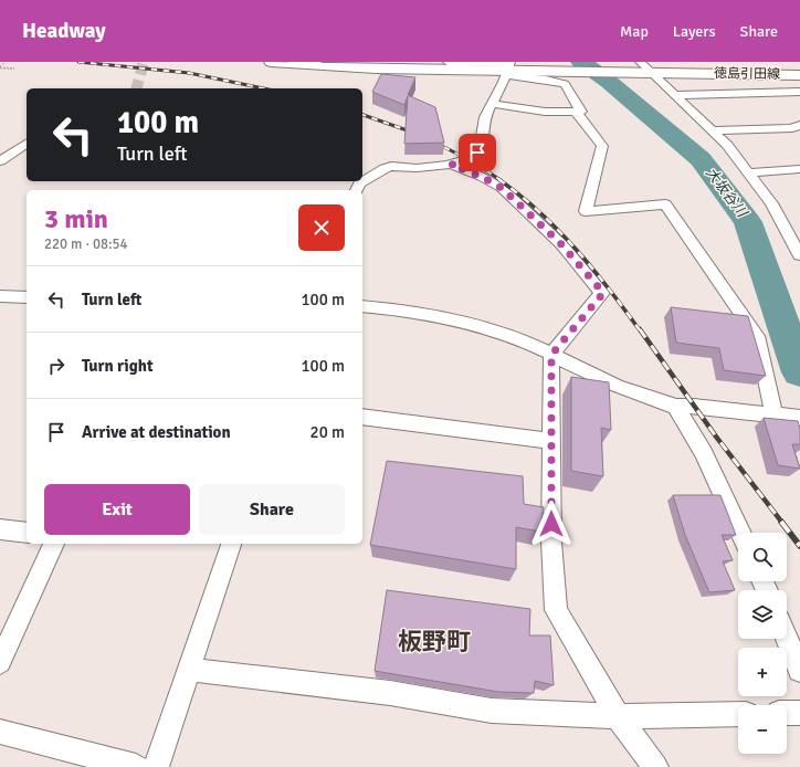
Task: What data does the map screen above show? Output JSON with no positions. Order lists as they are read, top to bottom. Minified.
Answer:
{"streets":{"main road":["徳島引田線"]},"districts":["板野町"],"water":["大坂谷川"],"page":{"header":"Headway","nav":["Map","Layers","Share"],"turn":["100 m","Turn left"],"heading":["3 min","220 m · 08:54"],"list":[{"name":"Turn left","value":"100 m"},{"name":"Turn right","value":"100 m"},{"name":"Arrive at destination","value":"20 m"}],"buttons":["Exit","Share"],"map_buttons":["+","−"]}}
